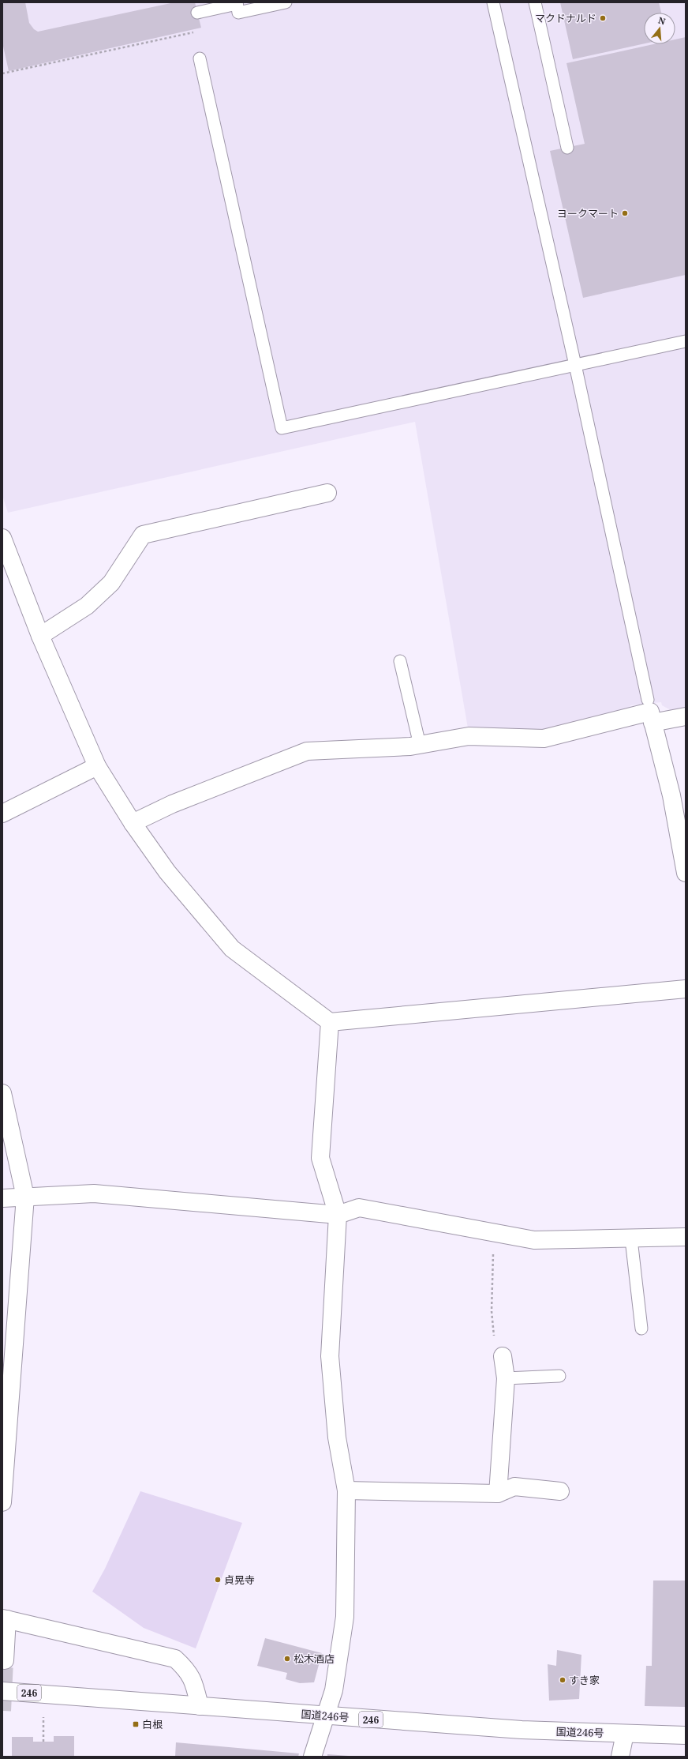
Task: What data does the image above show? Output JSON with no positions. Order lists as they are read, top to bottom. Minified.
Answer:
{"streets":{"main road":["246","国道246号"]},"places":{"other":["マクドナルド","ヨークマート","貞晃寺","松木酒店","すき家"],"transit":["白根"]},"north":"top"}
